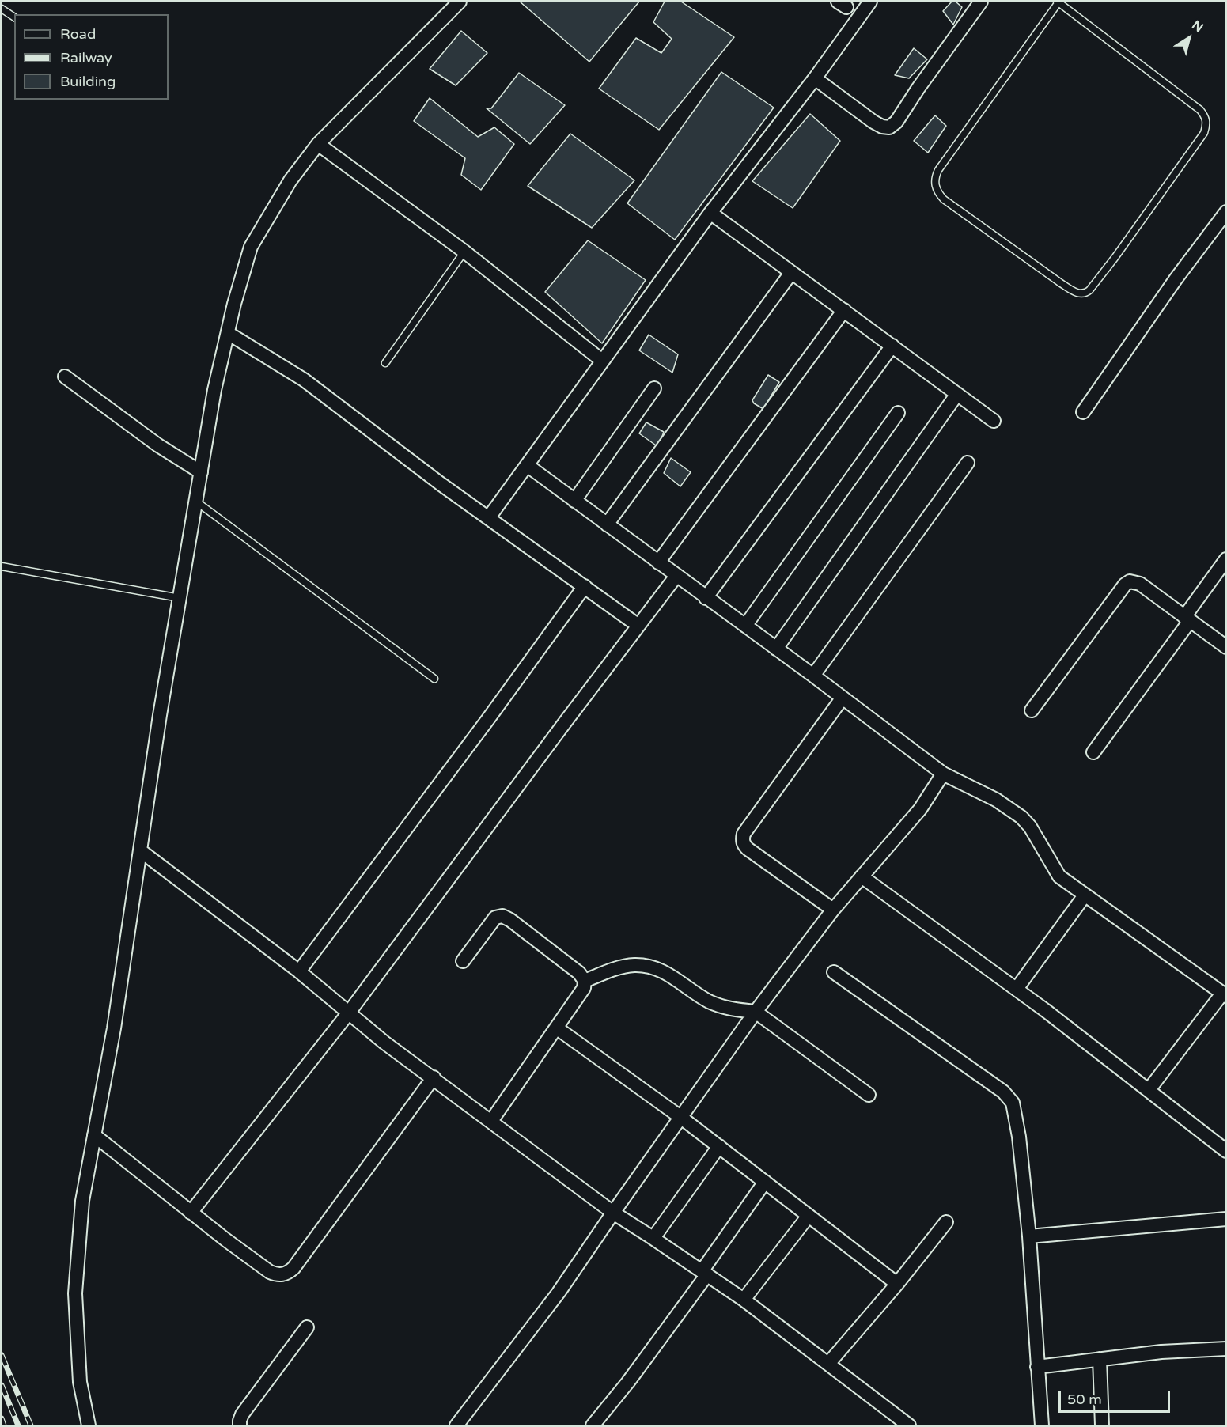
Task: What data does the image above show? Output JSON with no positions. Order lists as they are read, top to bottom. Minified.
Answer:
{"legend":["Road","Railway","Building"],"scale_bar":"50 m","north":"top right"}
